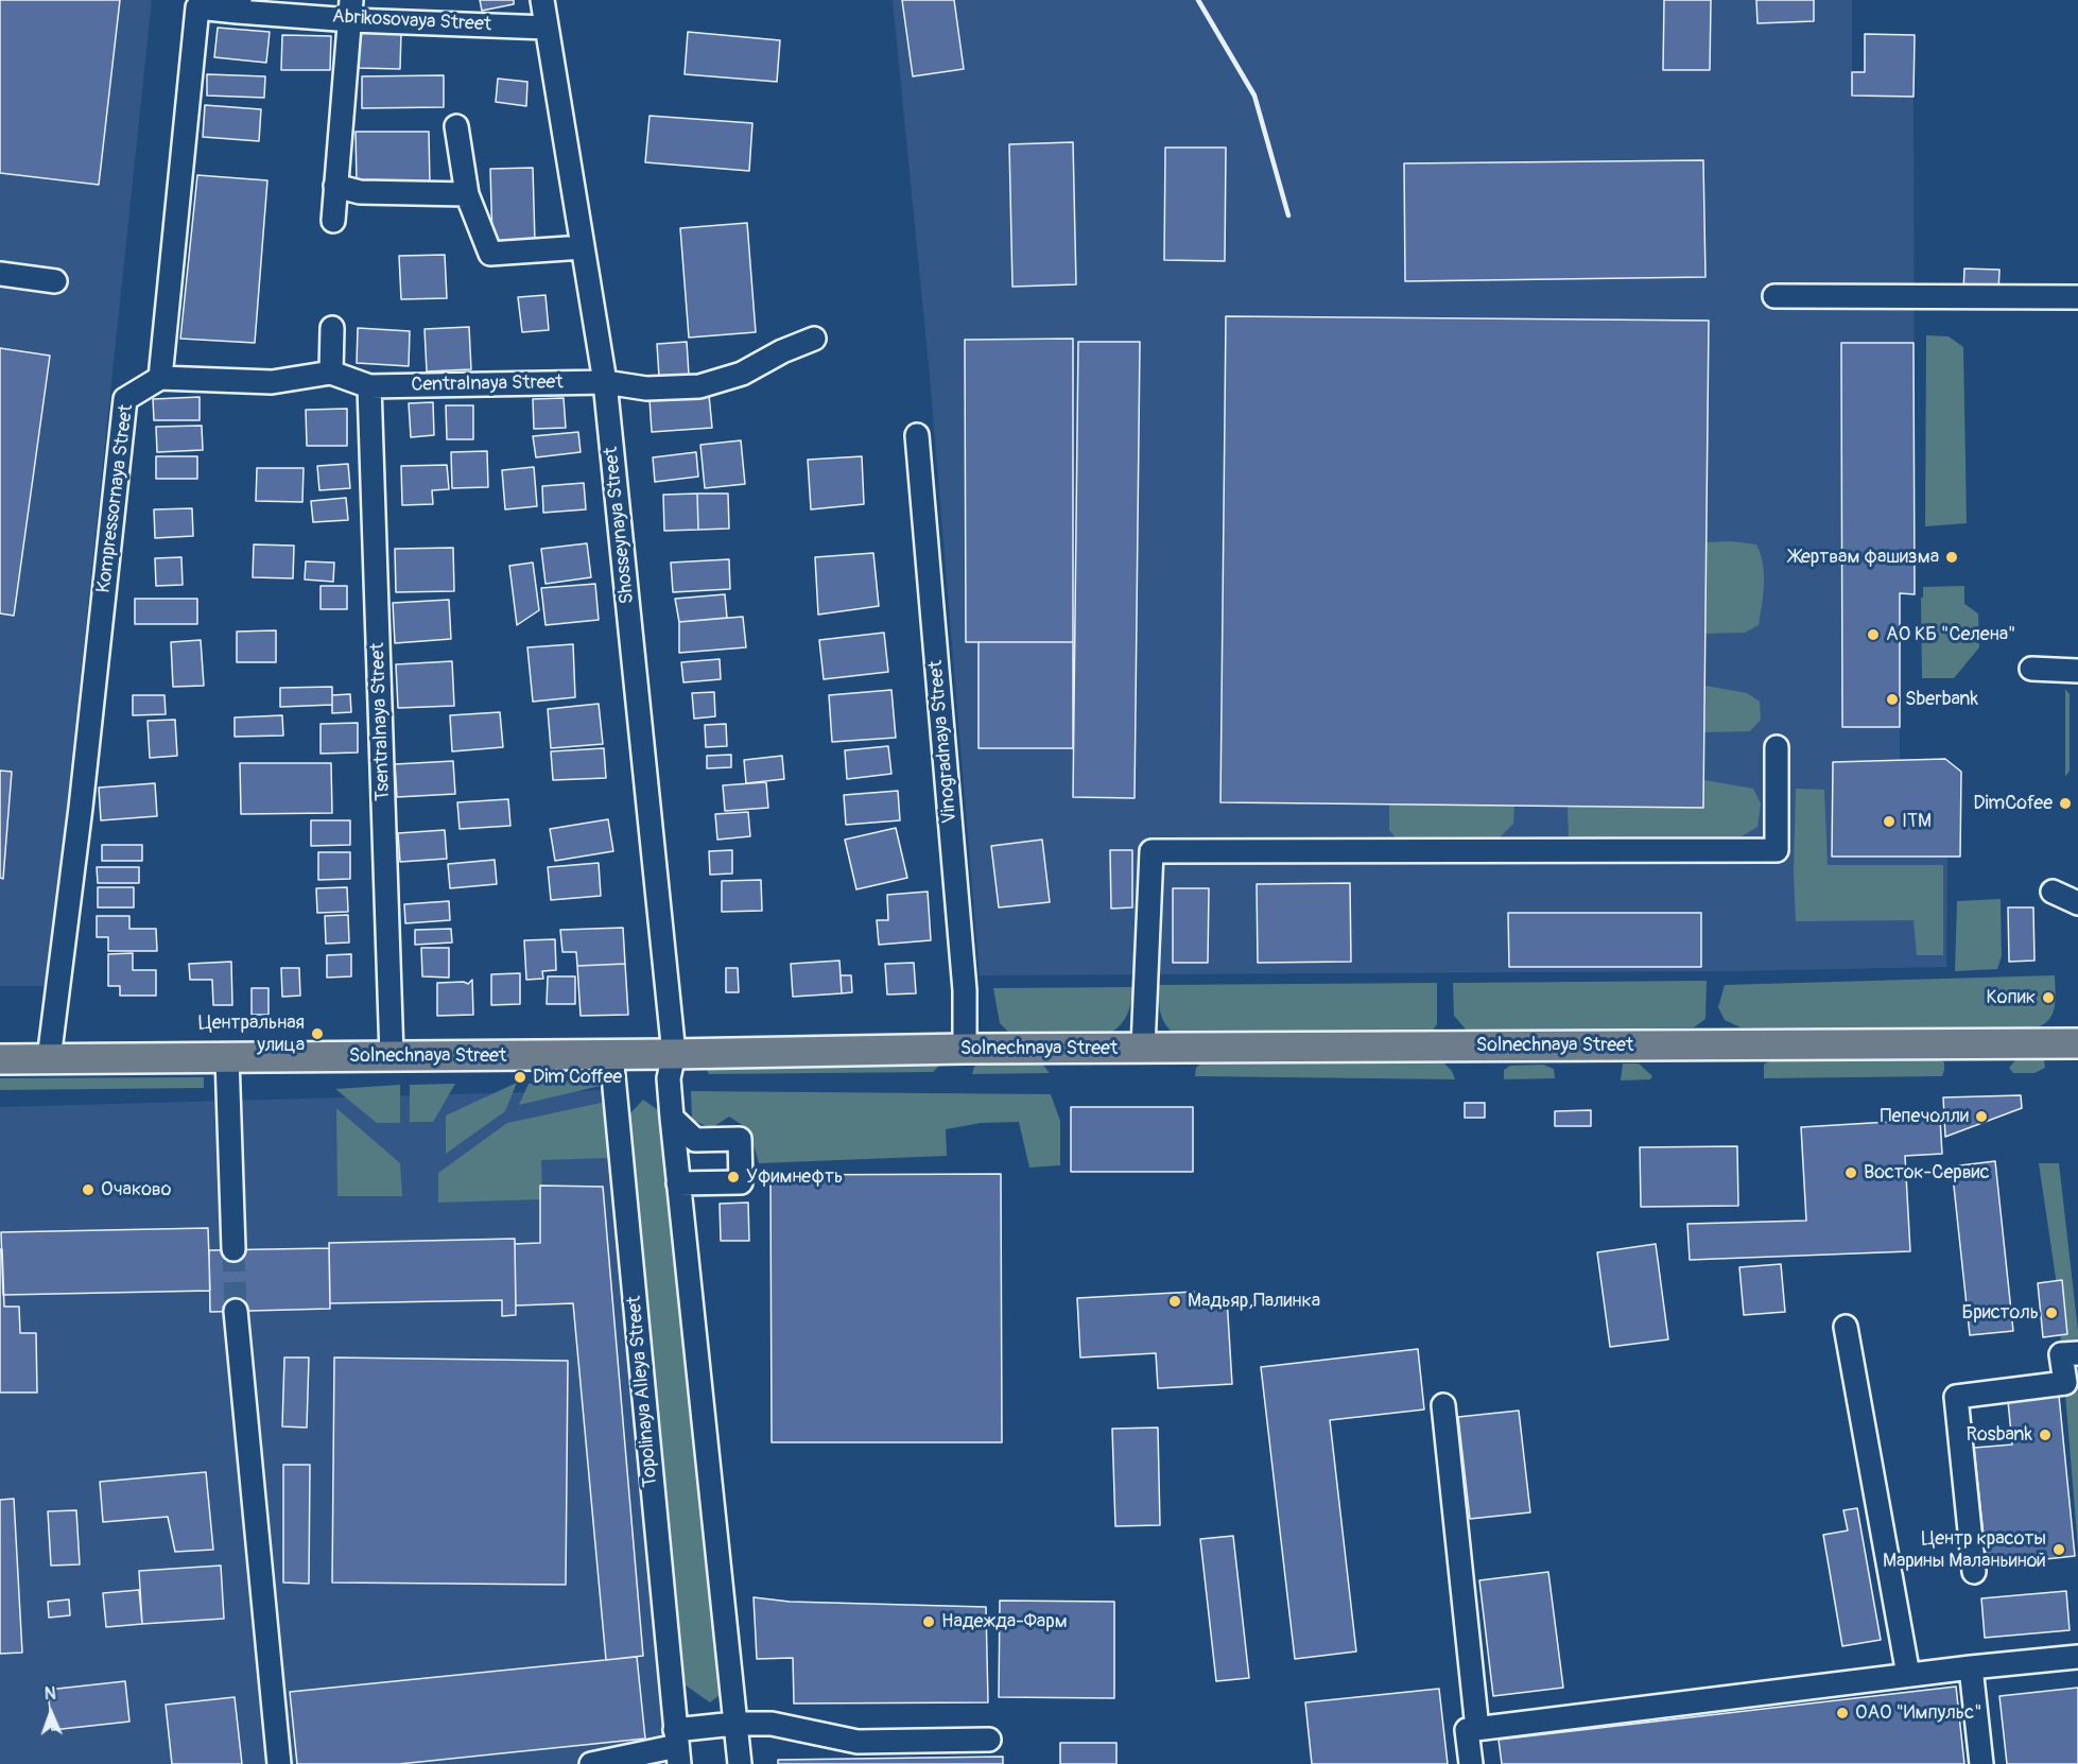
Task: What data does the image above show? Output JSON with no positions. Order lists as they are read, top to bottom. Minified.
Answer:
{"streets":{"main road":["Solnechnaya Street"],"street":["Abrikosovaya Street","Centralnaya Street","Kompressornaya Street","Shosseynaya Street","Tsentralnaya Street","Vinogradnaya Street","Topolinaya Alleya Street"]},"crossings":[["Abrikosovaya Street","Shosseynaya Street"],["Centralnaya Street","Shosseynaya Street"],["Centralnaya Street","Tsentralnaya Street"],["Kompressornaya Street","Solnechnaya Street"],["Shosseynaya Street","Solnechnaya Street"],["Tsentralnaya Street","Solnechnaya Street"],["Vinogradnaya Street","Solnechnaya Street"],["Solnechnaya Street","Topolinaya Alleya Street"]],"places":["Жертвам фашизма","АО КБ \"Селена\"","Sberbank","DimCofee","ITM","Копик","Центральная улица","Dim Coffee","Пепечолли","Восток-Сервис","Уфимнефть","Очаково","Мадьяр,Палинка","Бристоль","Rosbank","Центр красоты Марины Маланьиной","Надежда-Фарм","ОАО \"Импульс\""],"north":"top"}
